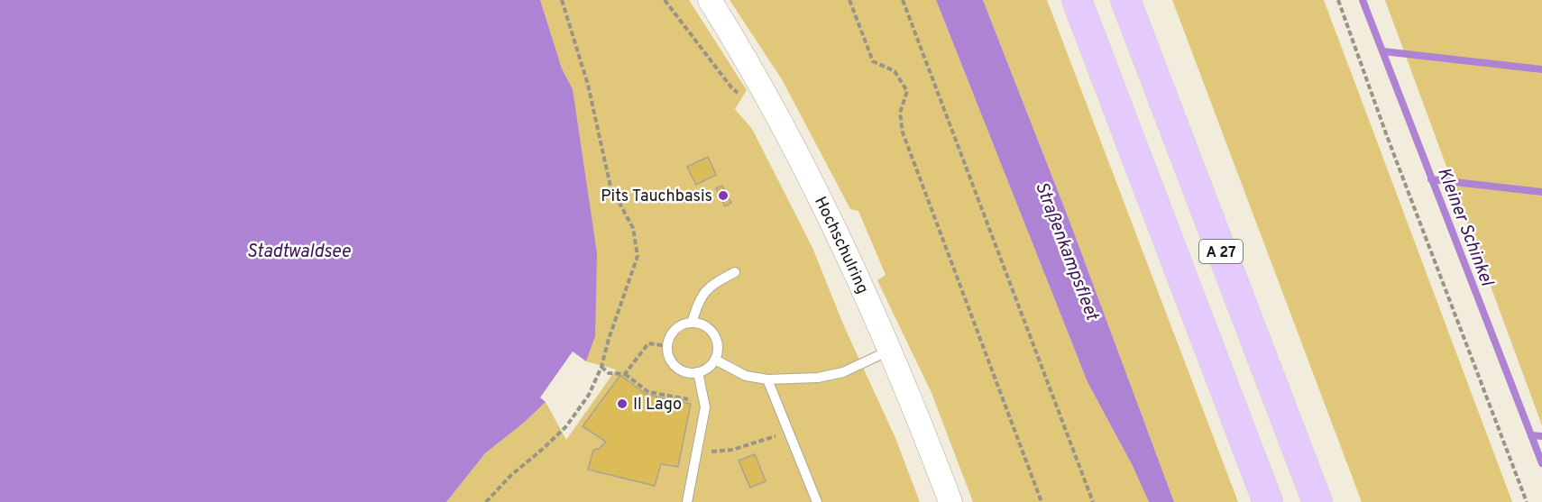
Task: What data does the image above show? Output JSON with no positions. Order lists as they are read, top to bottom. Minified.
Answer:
{"streets":{"highway":["A 27"],"street":["Hochschulring"]},"water":["Kleiner Schinkel","Stadtwaldsee","Straßenkampsfleet"],"places":["Pits Tauchbasis","Il Lago"]}
